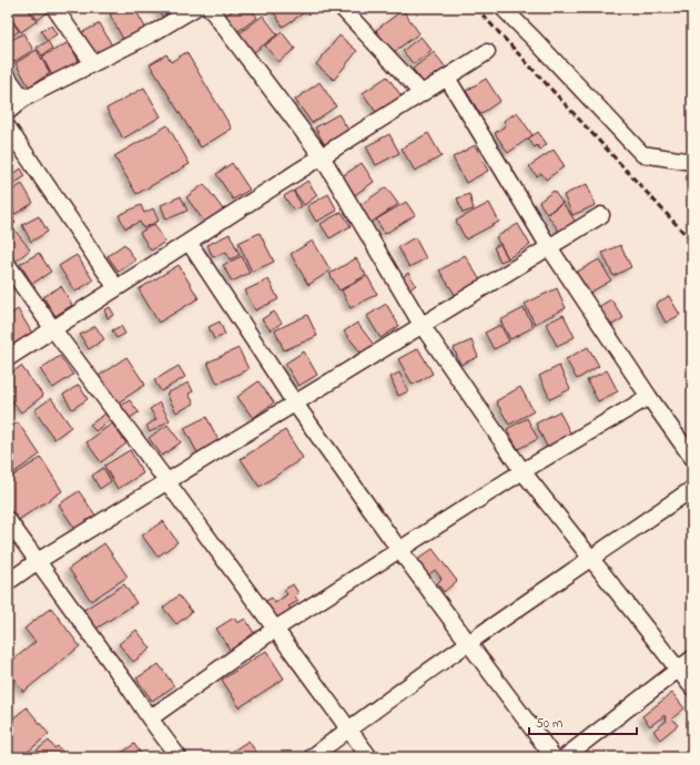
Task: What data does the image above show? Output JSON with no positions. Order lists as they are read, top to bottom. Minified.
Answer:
{"scale_bar":"50 m"}
